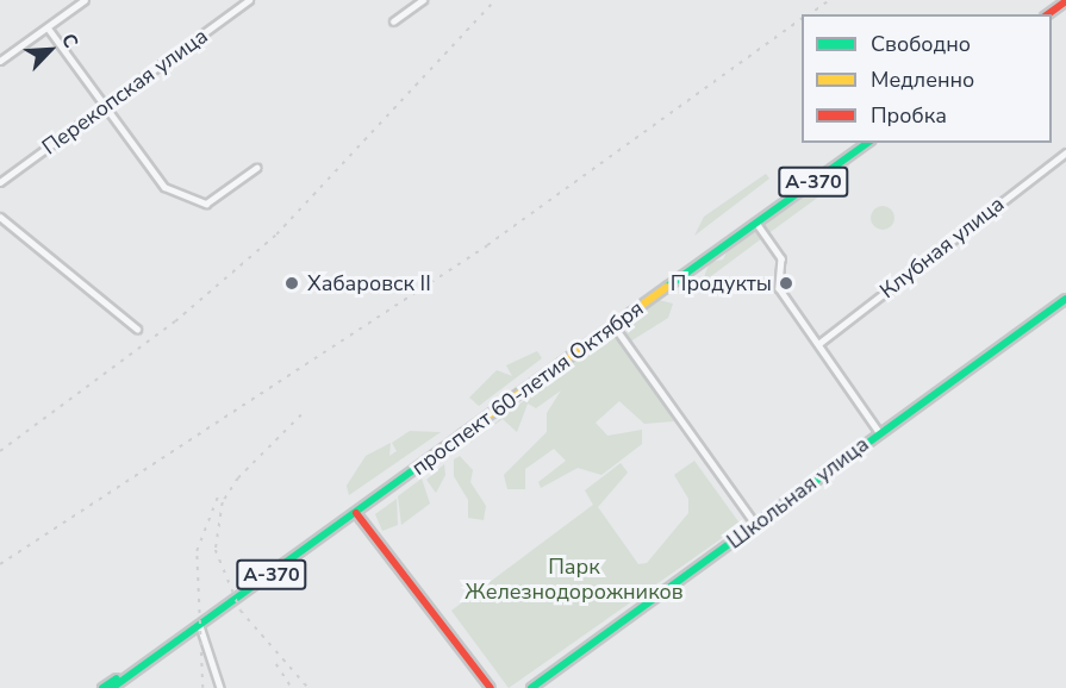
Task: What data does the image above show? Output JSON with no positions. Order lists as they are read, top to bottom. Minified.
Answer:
{"streets":{"main road":["А-370","проспект 60-летия Октября","Школьная улица"],"street":["Перекопская улица","Клубная улица"]},"parks":["Парк Железнодорожников"],"places":["Хабаровск II","Продукты"],"legend":["Свободно","Медленно","Пробка"],"north":"top right"}
